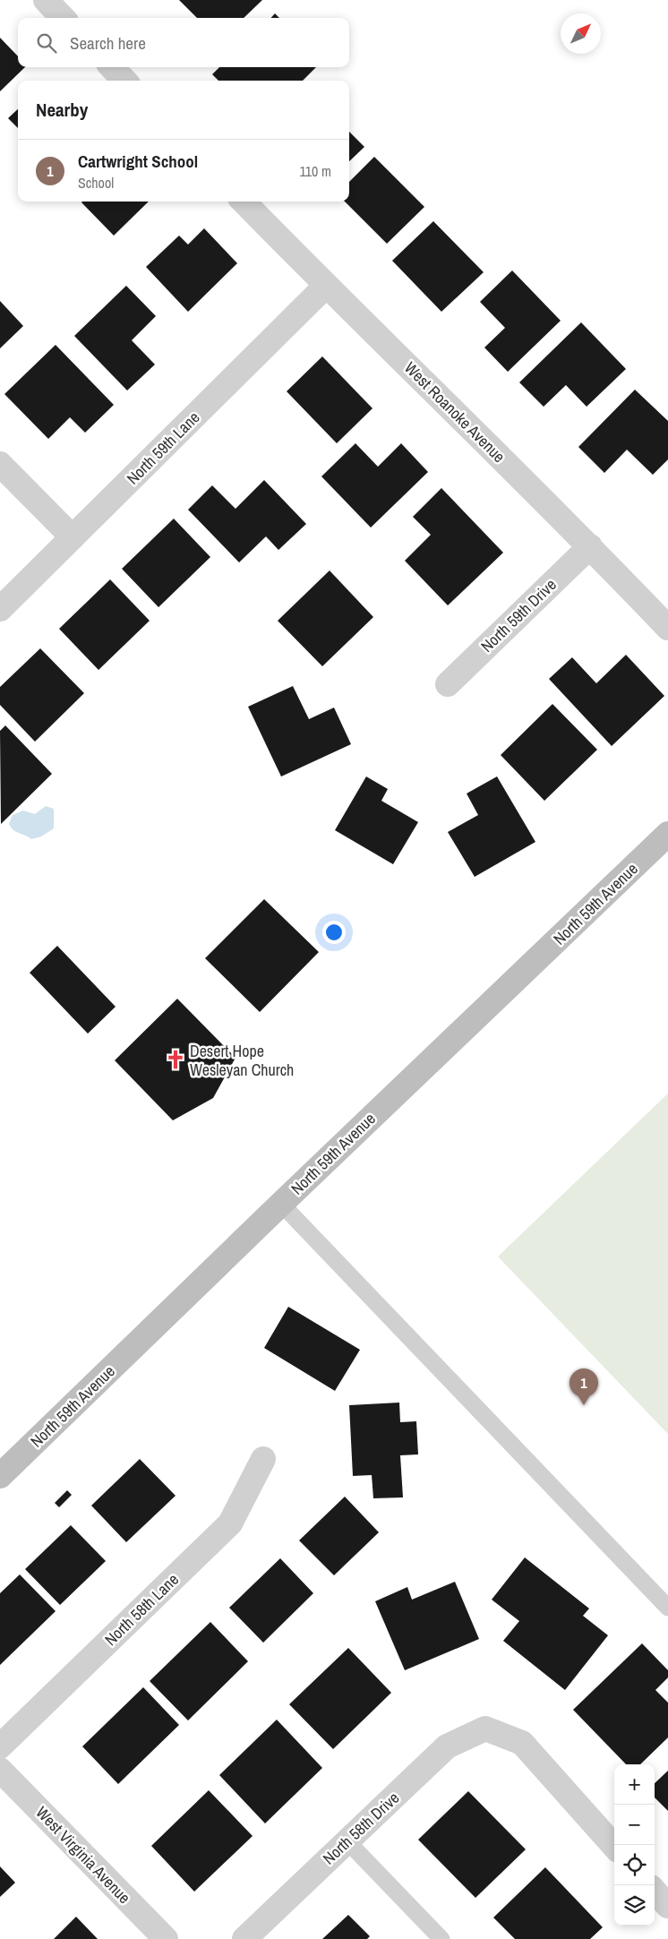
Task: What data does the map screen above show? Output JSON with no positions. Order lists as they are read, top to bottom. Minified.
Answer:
{"streets":{"main road":["North 59th Avenue"],"street":["West Roanoke Avenue","North 59th Lane","North 59th Drive","North 58th Lane","North 58th Drive","West Virginia Avenue"]},"crossings":[["West Roanoke Avenue","North 59th Lane"],["West Roanoke Avenue","North 59th Drive"]],"places":{"church":["Desert Hope Wesleyan Church"]},"north":"top right","page":{"search":"Search here","heading":"Nearby","list":[{"mark":"1","name":"Cartwright School","note":"School","value":"110 m"}],"pins":"1","map_buttons":["+","−"]}}
